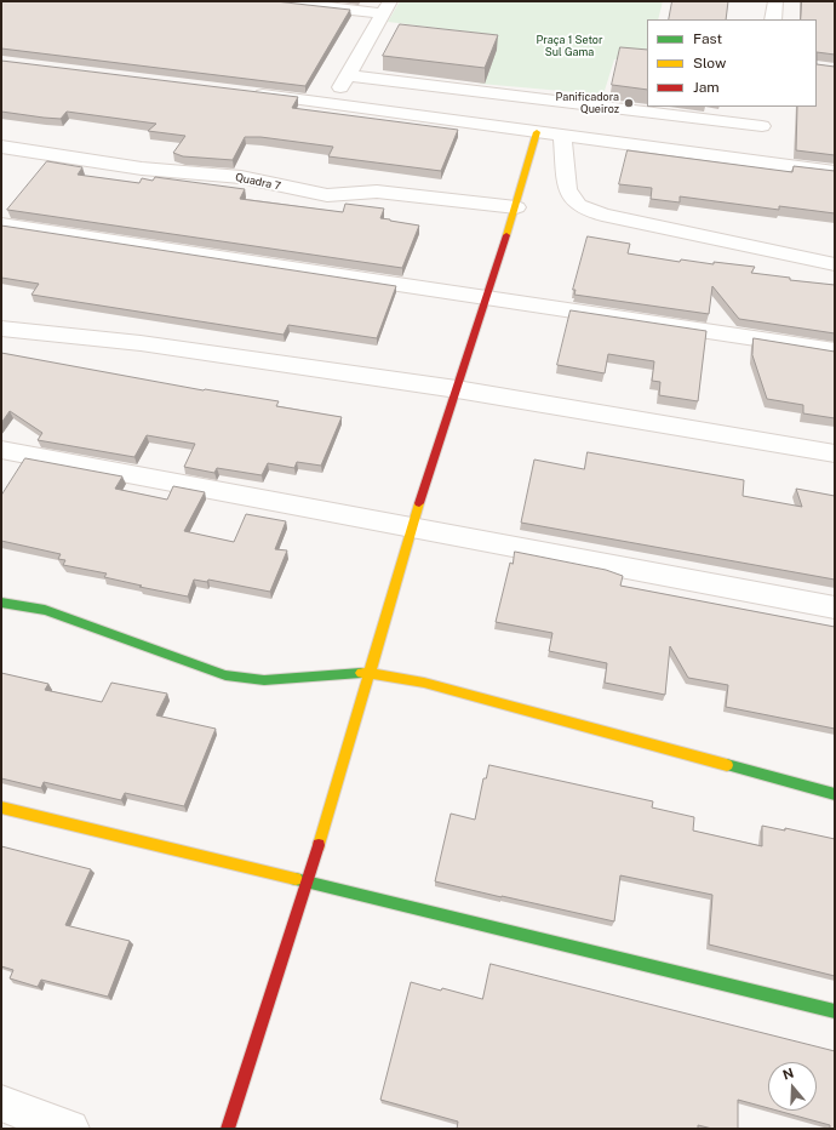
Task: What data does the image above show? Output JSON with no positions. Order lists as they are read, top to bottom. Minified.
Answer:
{"streets":{"street":["Quadra 7"]},"parks":["Praça 1 Setor Sul Gama"],"places":["Panificadora Queiroz"],"legend":["Fast","Slow","Jam"],"north":"top"}
